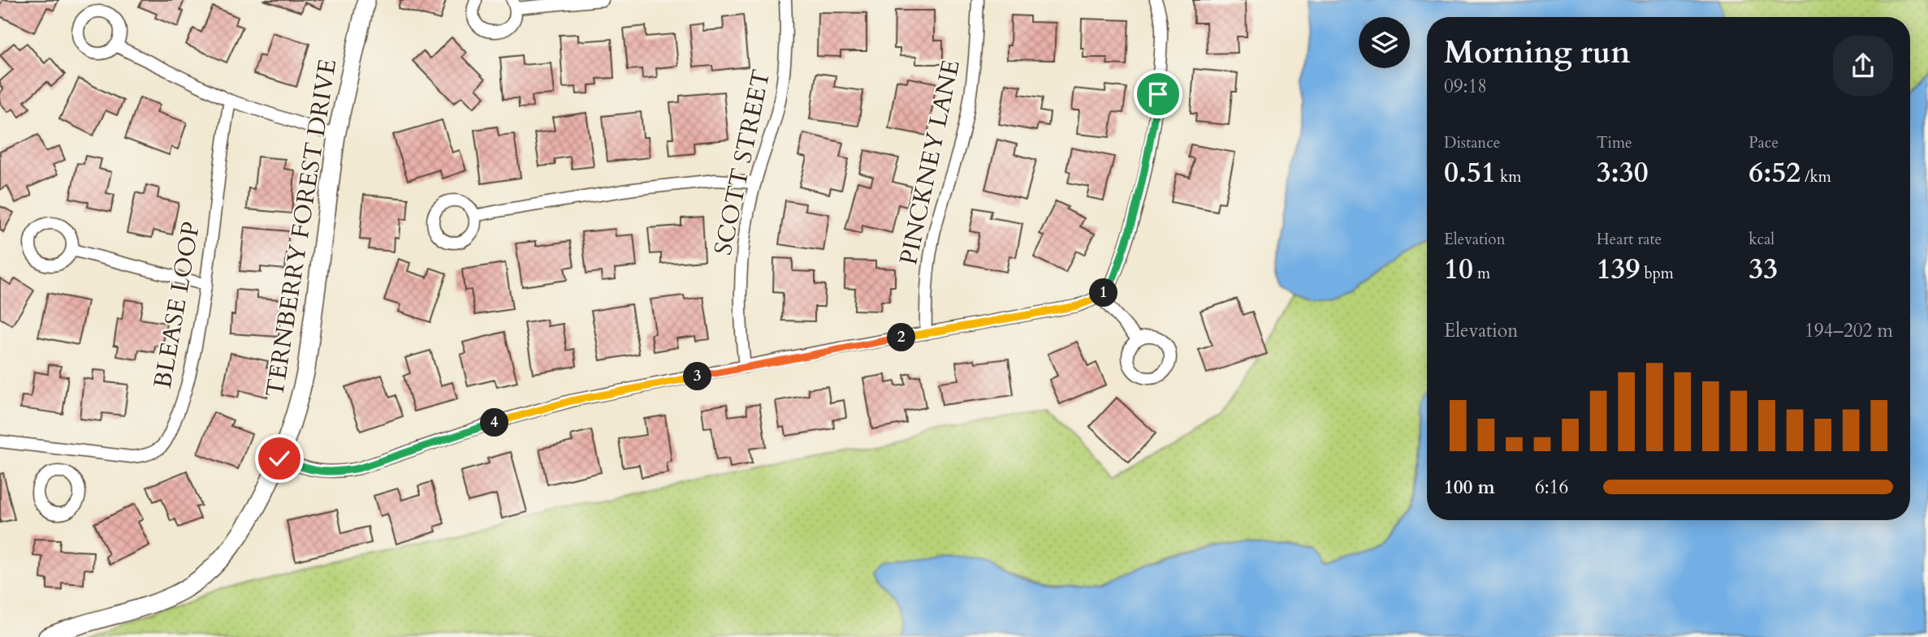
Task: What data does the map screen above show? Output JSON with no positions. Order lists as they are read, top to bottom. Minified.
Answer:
{"streets":{"street":["SCOTT STREET","PINCKNEY LANE","TERNBERRY FOREST DRIVE","BLEASE LOOP"]},"page":{"heading":["Morning run","09:18"],"stats":[["Distance","0.51 km"],["Time","3:30"],["Pace","6:52 /km"],["Elevation","10 m"],["Heart rate","139 bpm"],["kcal","33"]],"pins":["1","2","3","4"],"chart":["Elevation","194–202 m"],"list":[{"name":"100 m","note":"6:16"}]}}
